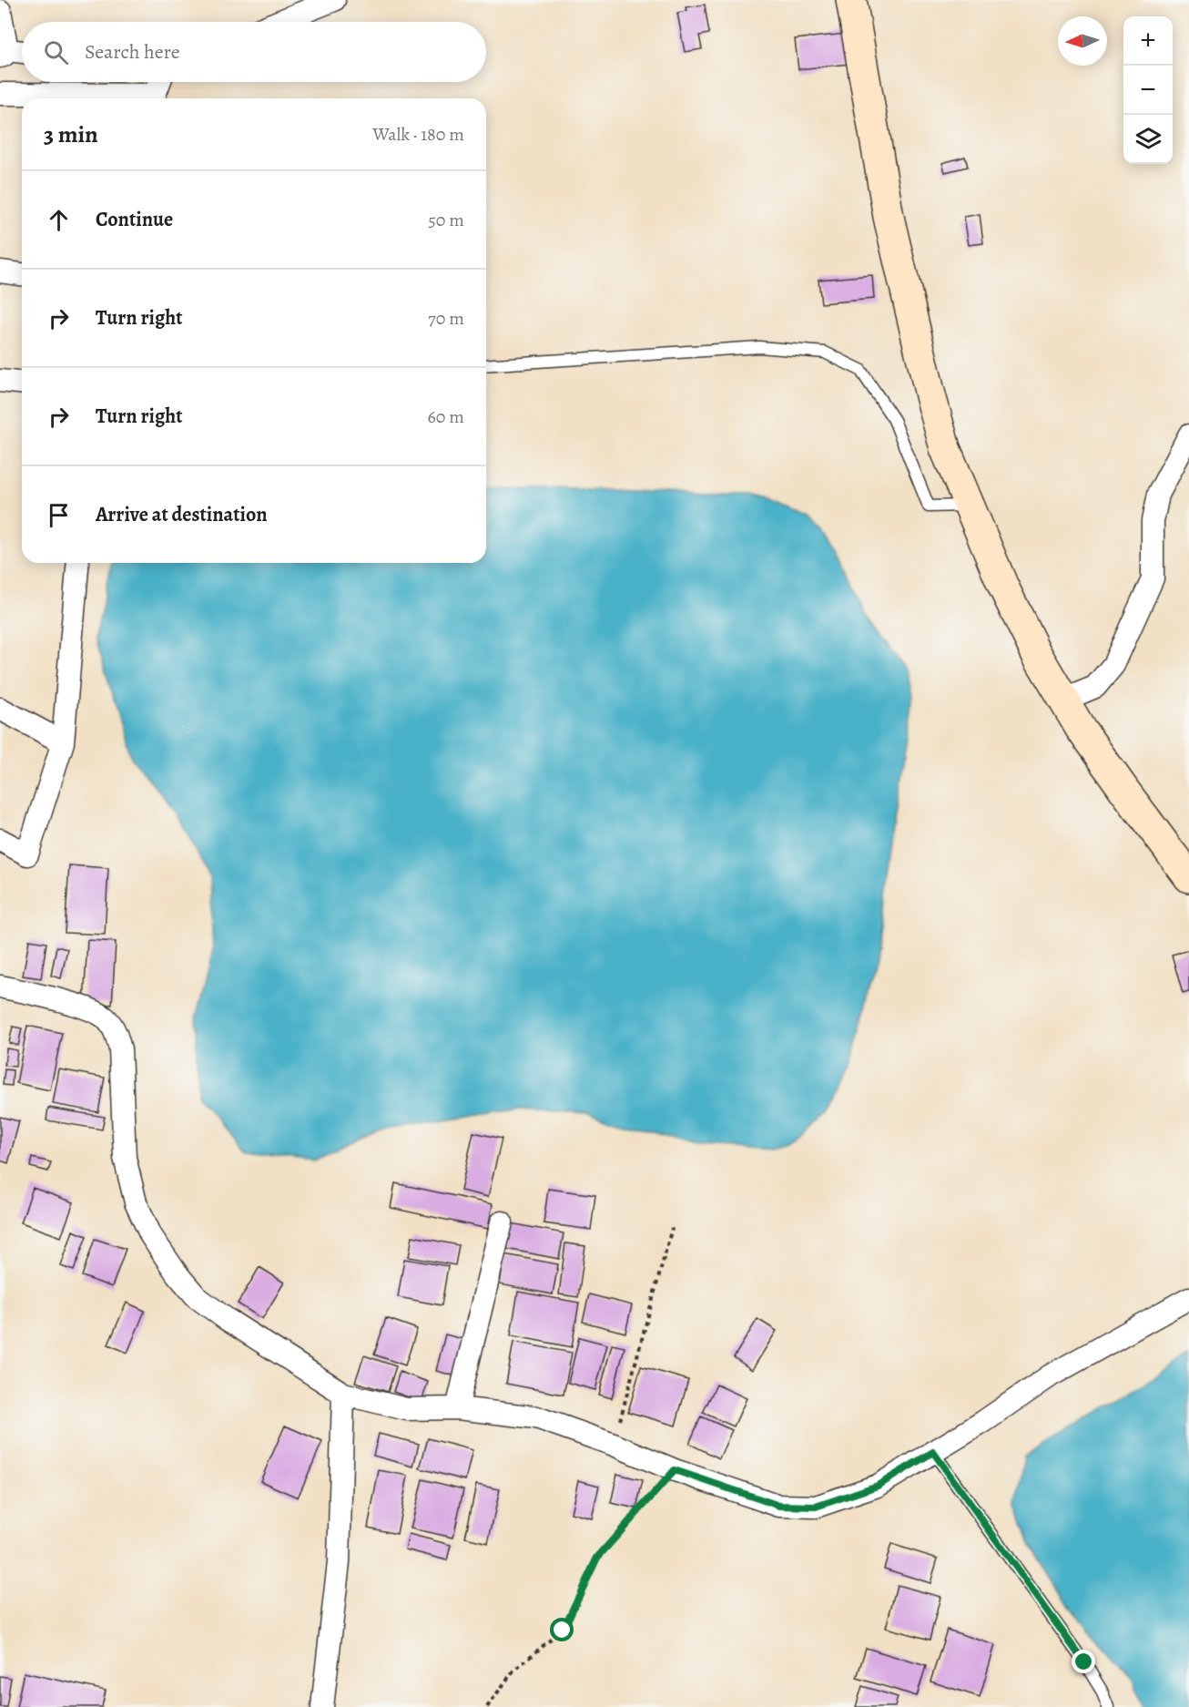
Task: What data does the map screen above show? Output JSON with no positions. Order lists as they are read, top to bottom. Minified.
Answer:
{"north":"left","page":{"map_buttons":["+","−"],"search":"Search here","heading":["3 min","Walk · 180 m"],"list":[["Continue","50 m"],["Turn right","70 m"],["Turn right","60 m"],"Arrive at destination"]}}
